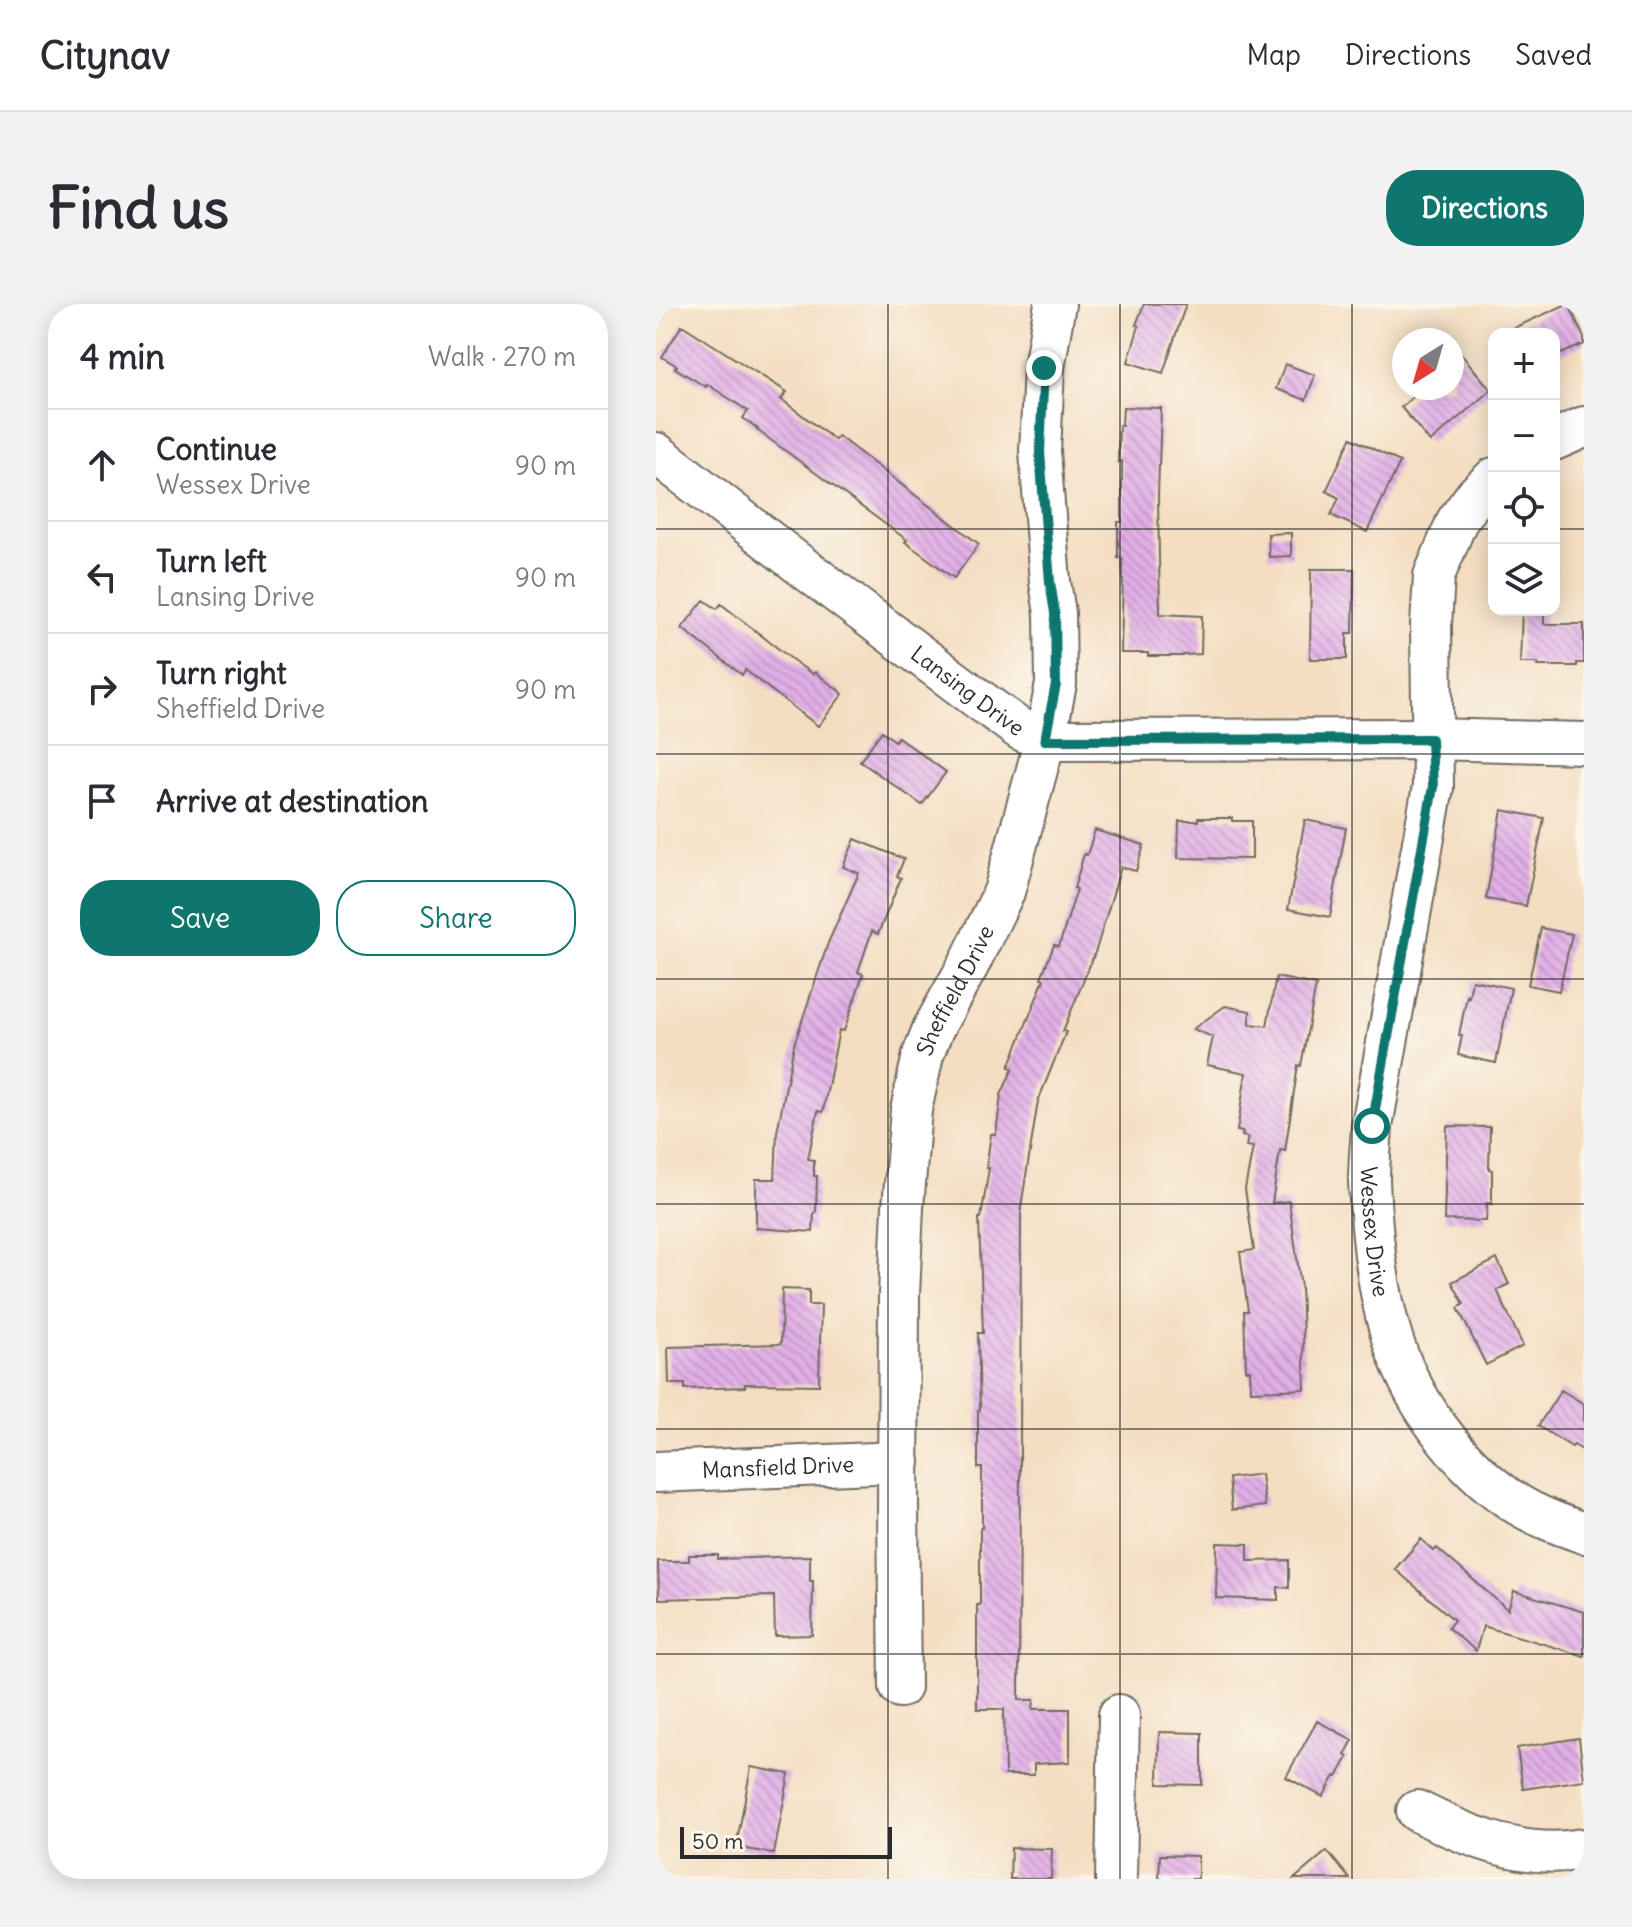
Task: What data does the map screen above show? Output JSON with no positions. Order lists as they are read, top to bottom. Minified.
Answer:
{"streets":{"street":["Lansing Drive","Sheffield Drive","Wessex Drive","Mansfield Drive"]},"crossings":[["Lansing Drive","Sheffield Drive"],["Lansing Drive","Wessex Drive"],["Sheffield Drive","Mansfield Drive"]],"scale_bar":"50 m","north":"bottom left","page":{"header":"Citynav","nav":["Map","Directions","Saved"],"buttons":["Directions",["Save","Share"]],"title":"Find us","heading":["4 min","Walk · 270 m"],"map_buttons":["+","−"],"list":[["Continue","Wessex Drive","90 m"],["Turn left","Lansing Drive","90 m"],["Turn right","Sheffield Drive","90 m"],"Arrive at destination"],"scale":"50 m"}}
